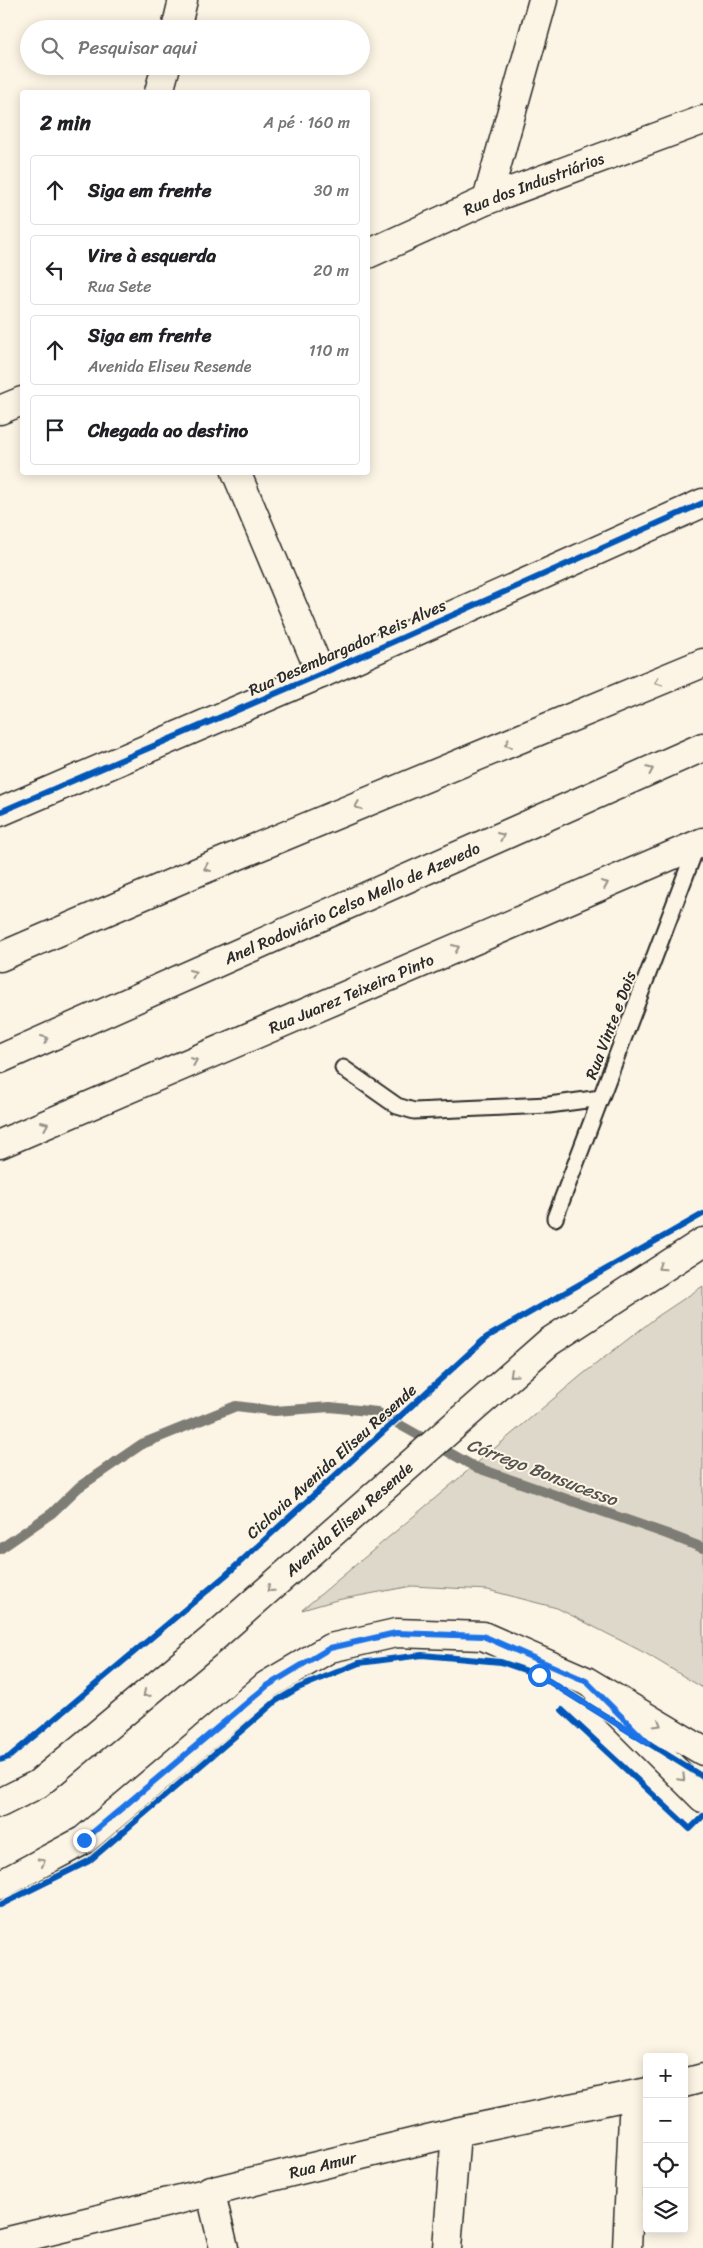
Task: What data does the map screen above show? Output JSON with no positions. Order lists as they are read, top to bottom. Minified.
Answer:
{"streets":{"main road":["Rua dos Industriários","Rua Desembargador Reis Alves","Anel Rodoviário Celso Mello de Azevedo","Rua Juarez Teixeira Pinto","Avenida Eliseu Resende","Rua Amur"],"lane":["Rua Vinte e Dois"],"cycle path":["Ciclovia Avenida Eliseu Resende"]},"crossings":[["Rua Juarez Teixeira Pinto","Rua Vinte e Dois"]],"one_way":["Avenida Eliseu Resende"],"water":["Córrego Bonsucesso"],"page":{"search":"Pesquisar aqui","heading":["2 min","A pé · 160 m"],"list":[["Siga em frente","30 m"],["Vire à esquerda","Rua Sete","20 m"],["Siga em frente","Avenida Eliseu Resende","110 m"],"Chegada ao destino"],"map_buttons":["+","−"]}}
